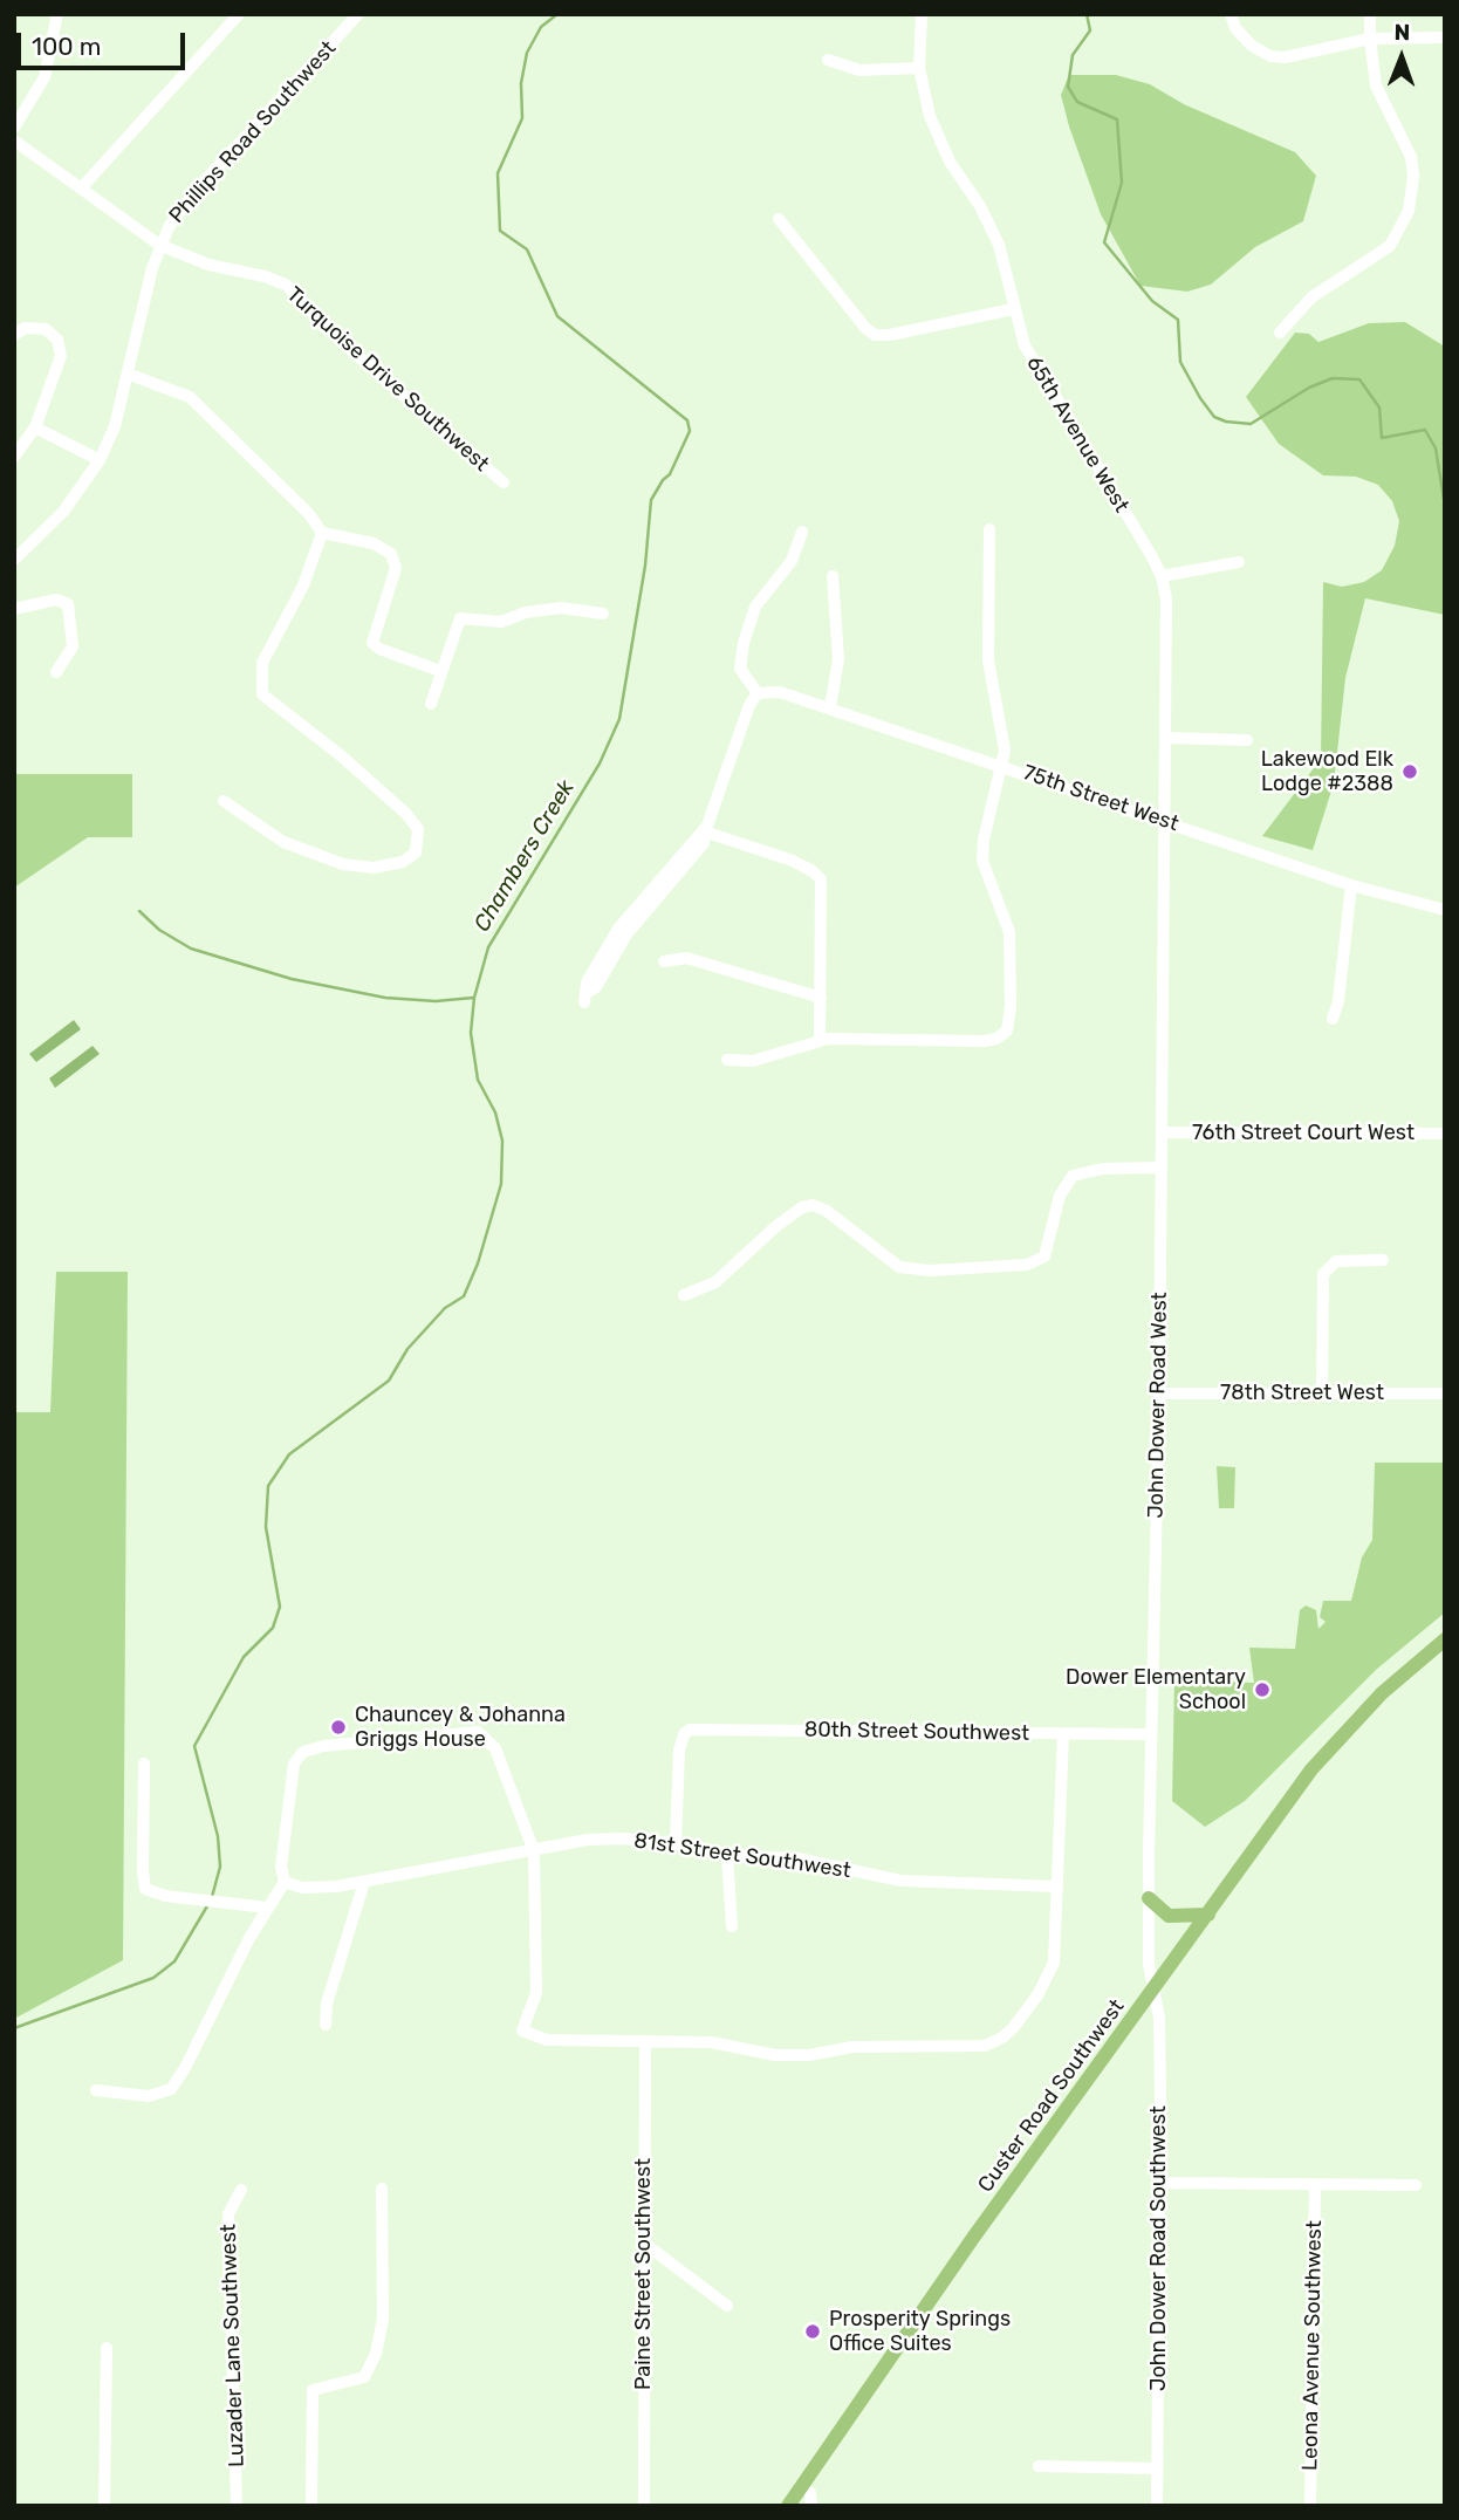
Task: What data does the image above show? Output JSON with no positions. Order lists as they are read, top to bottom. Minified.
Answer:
{"streets":{"main road":["Custer Road Southwest"],"street":["Phillips Road Southwest","Turquoise Drive Southwest","65th Avenue West","75th Street West","76th Street Court West","78th Street West","John Dower Road West","80th Street Southwest","81st Street Southwest","John Dower Road Southwest","Paine Street Southwest","Luzader Lane Southwest","Leona Avenue Southwest"]},"crossings":[["Phillips Road Southwest","Turquoise Drive Southwest"],["65th Avenue West","75th Street West"],["65th Avenue West","John Dower Road West"],["75th Street West","John Dower Road West"],["76th Street Court West","John Dower Road West"],["78th Street West","John Dower Road West"],["John Dower Road West","80th Street Southwest"],["John Dower Road West","Custer Road Southwest"],["John Dower Road West","John Dower Road Southwest"],["80th Street Southwest","81st Street Southwest"],["Custer Road Southwest","John Dower Road Southwest"]],"water":["Chambers Creek"],"places":["Lakewood Elk Lodge #2388","Dower Elementary School","Chauncey & Johanna Griggs House","Prosperity Springs Office Suites"],"scale_bar":"100 m","north":"top"}
